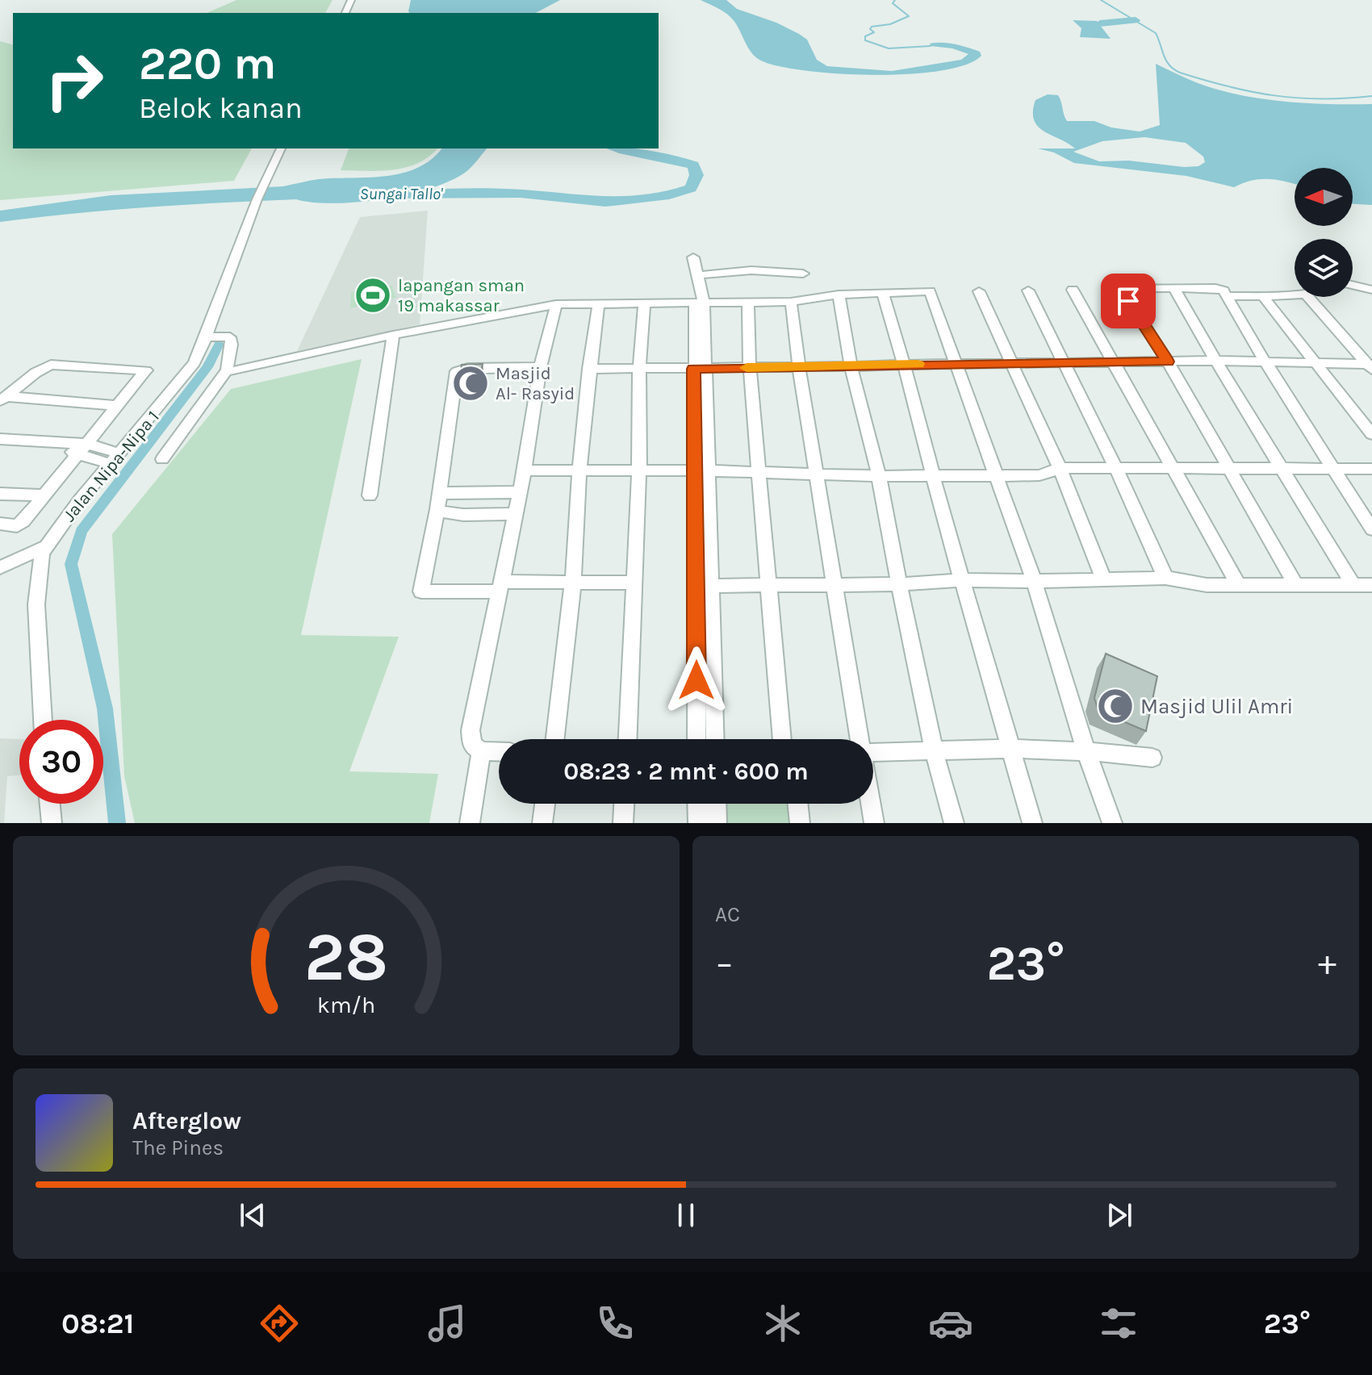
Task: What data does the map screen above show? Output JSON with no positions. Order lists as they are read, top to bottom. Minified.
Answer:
{"streets":{"street":["Jalan Nipa-Nipa 1"]},"water":["Sungai Tallo'"],"places":{"sports":["lapangan sman 19 makassar"],"mosque":["Masjid Al- Rasyid","Masjid Ulil Amri"]},"north":"left","page":{"turn":["220 m","Belok kanan"],"limit":"30","trip":"08:23 · 2 mnt · 600 m","tile":"AC","heat":["−","23°","+"],"song":["Afterglow","The Pines"],"tabs":["08:21","23°"],"gauge":["28","km/h"]}}
